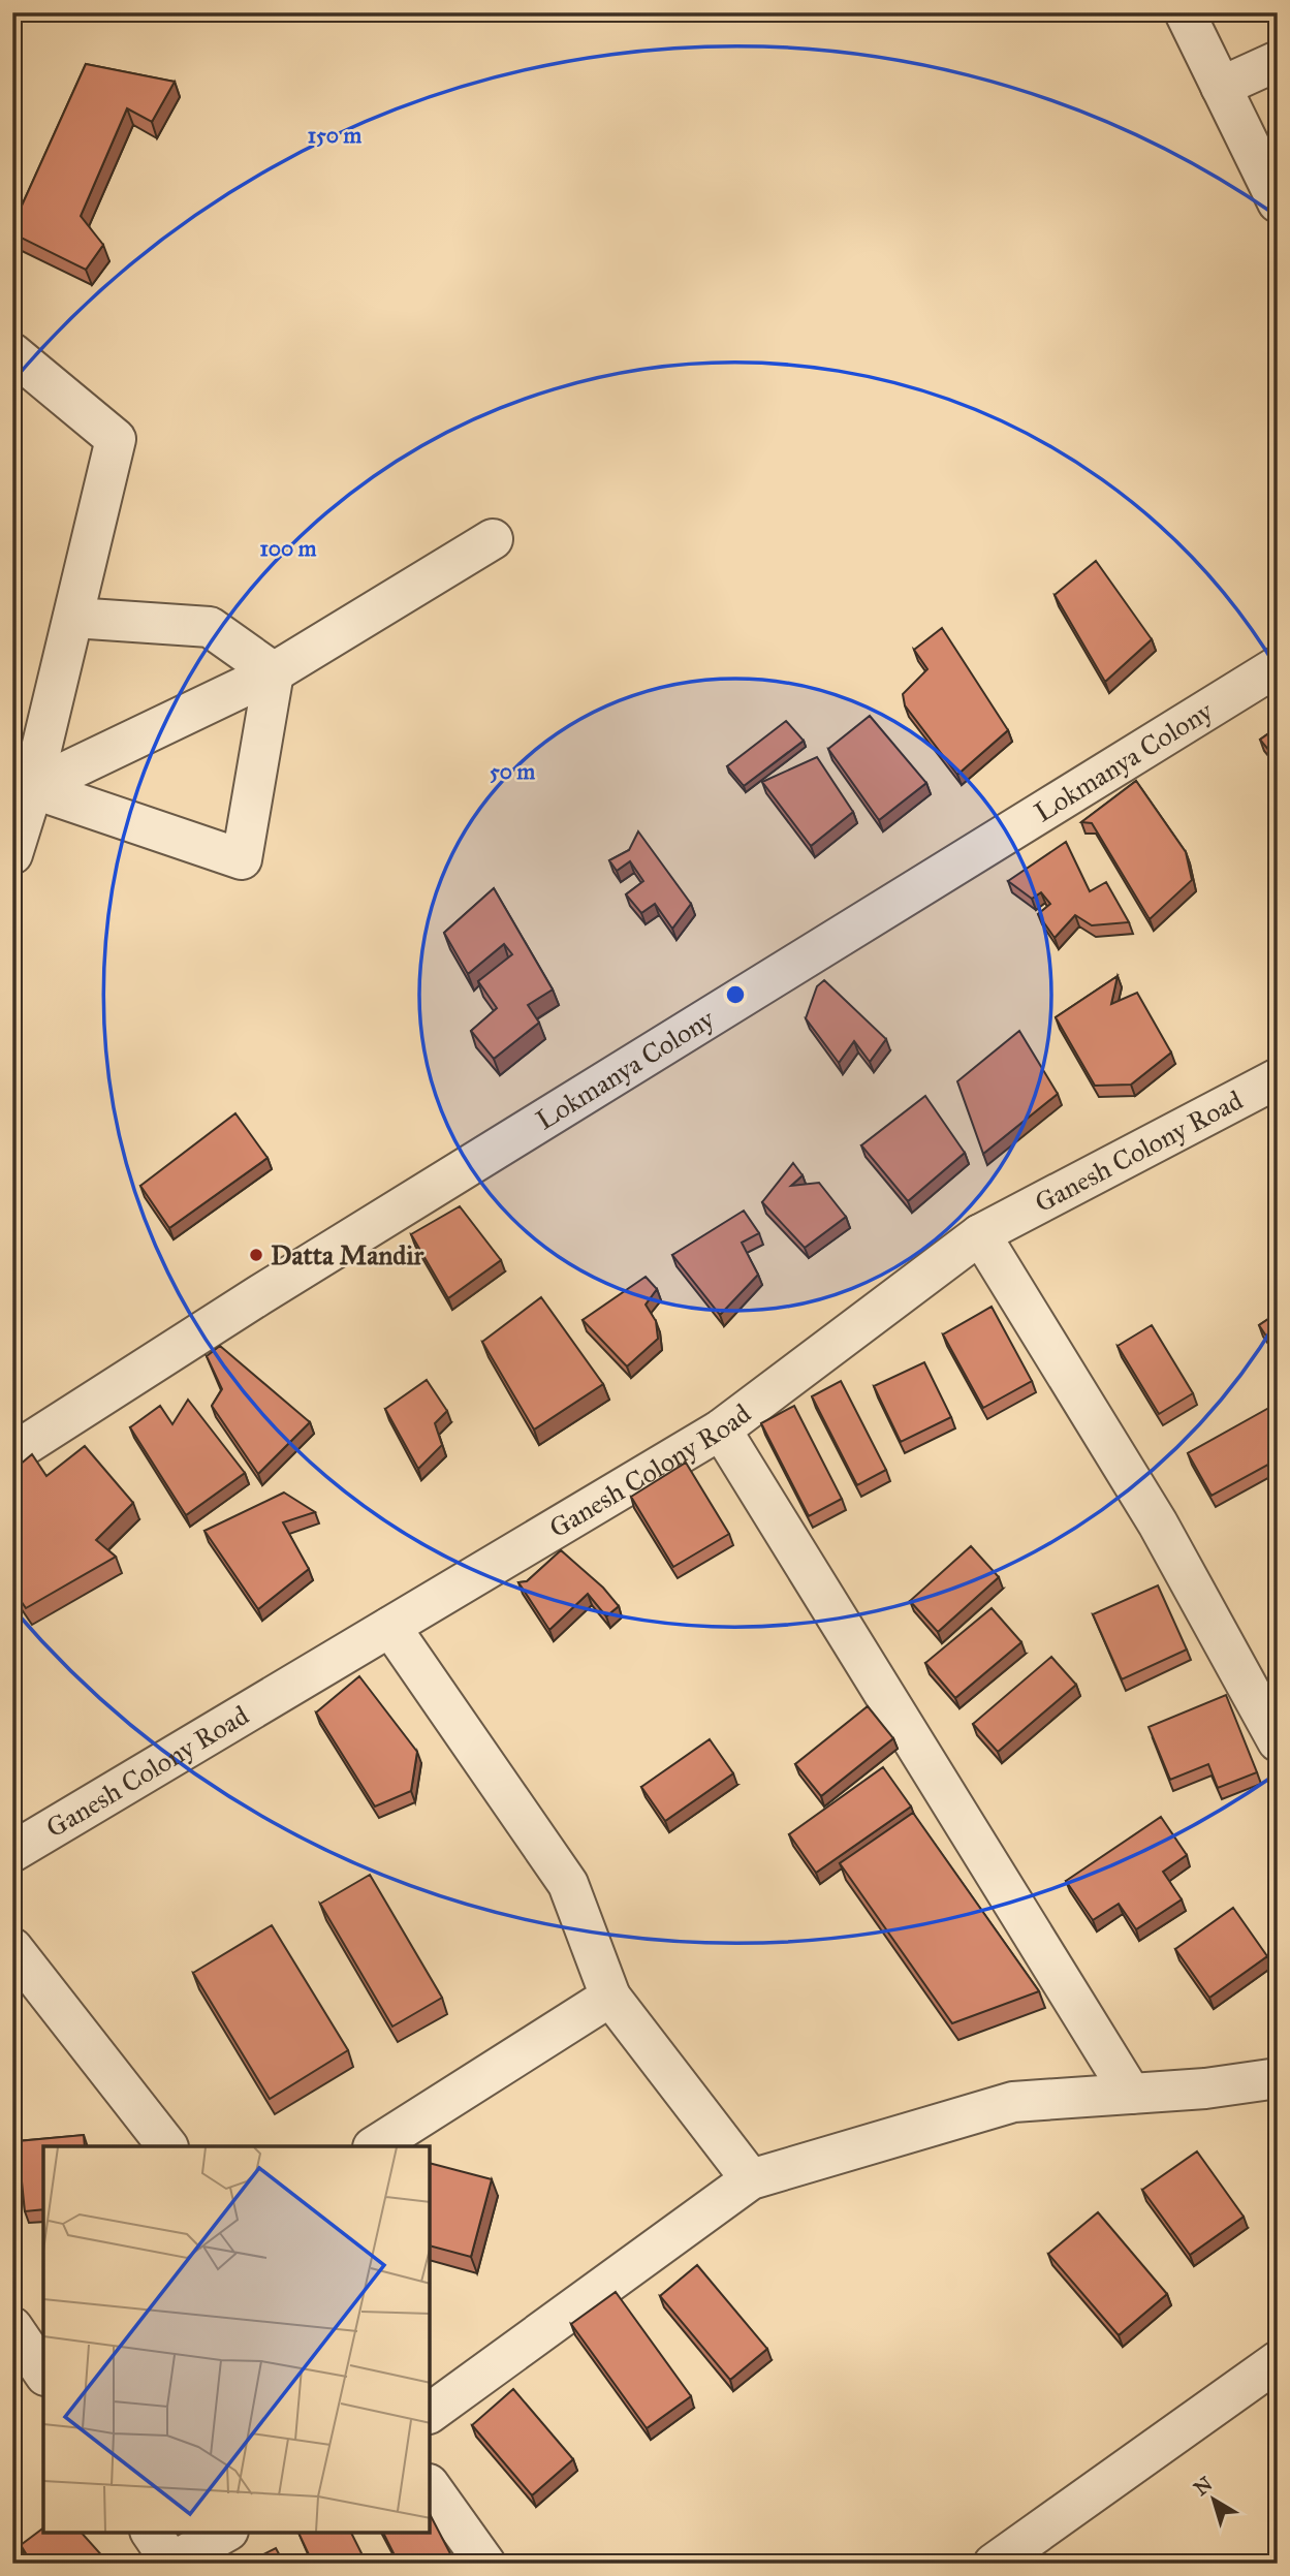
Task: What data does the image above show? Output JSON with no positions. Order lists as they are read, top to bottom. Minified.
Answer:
{"streets":{"street":["Lokmanya Colony","Ganesh Colony Road"]},"places":["Datta Mandir"],"north":"top left","rings":["150 m","100 m","50 m"]}
